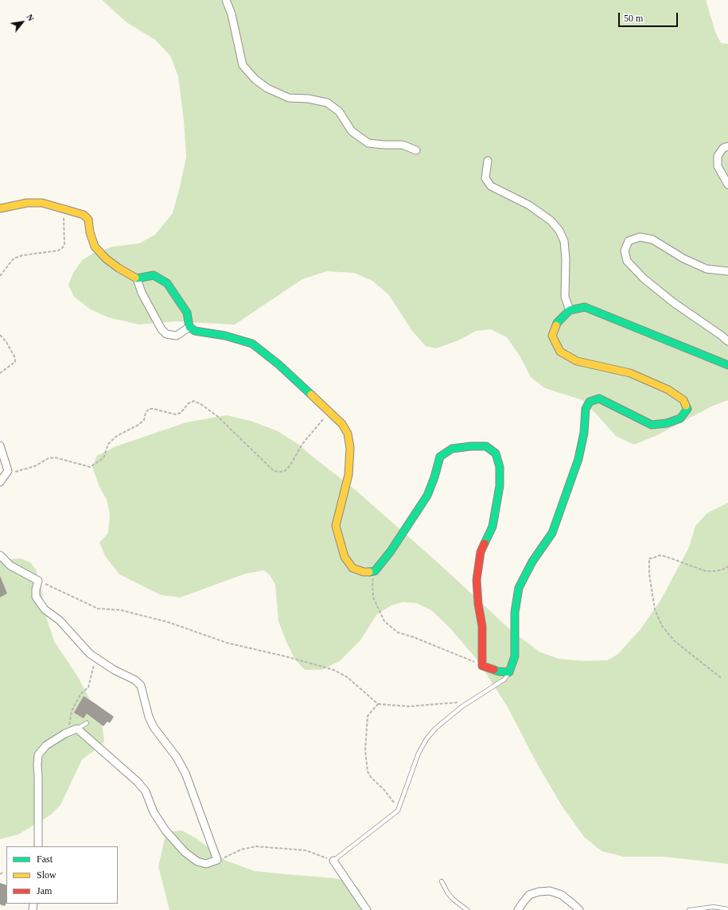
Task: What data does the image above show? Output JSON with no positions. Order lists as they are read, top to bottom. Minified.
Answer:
{"legend":["Fast","Slow","Jam"],"scale_bar":"50 m","north":"top right"}
